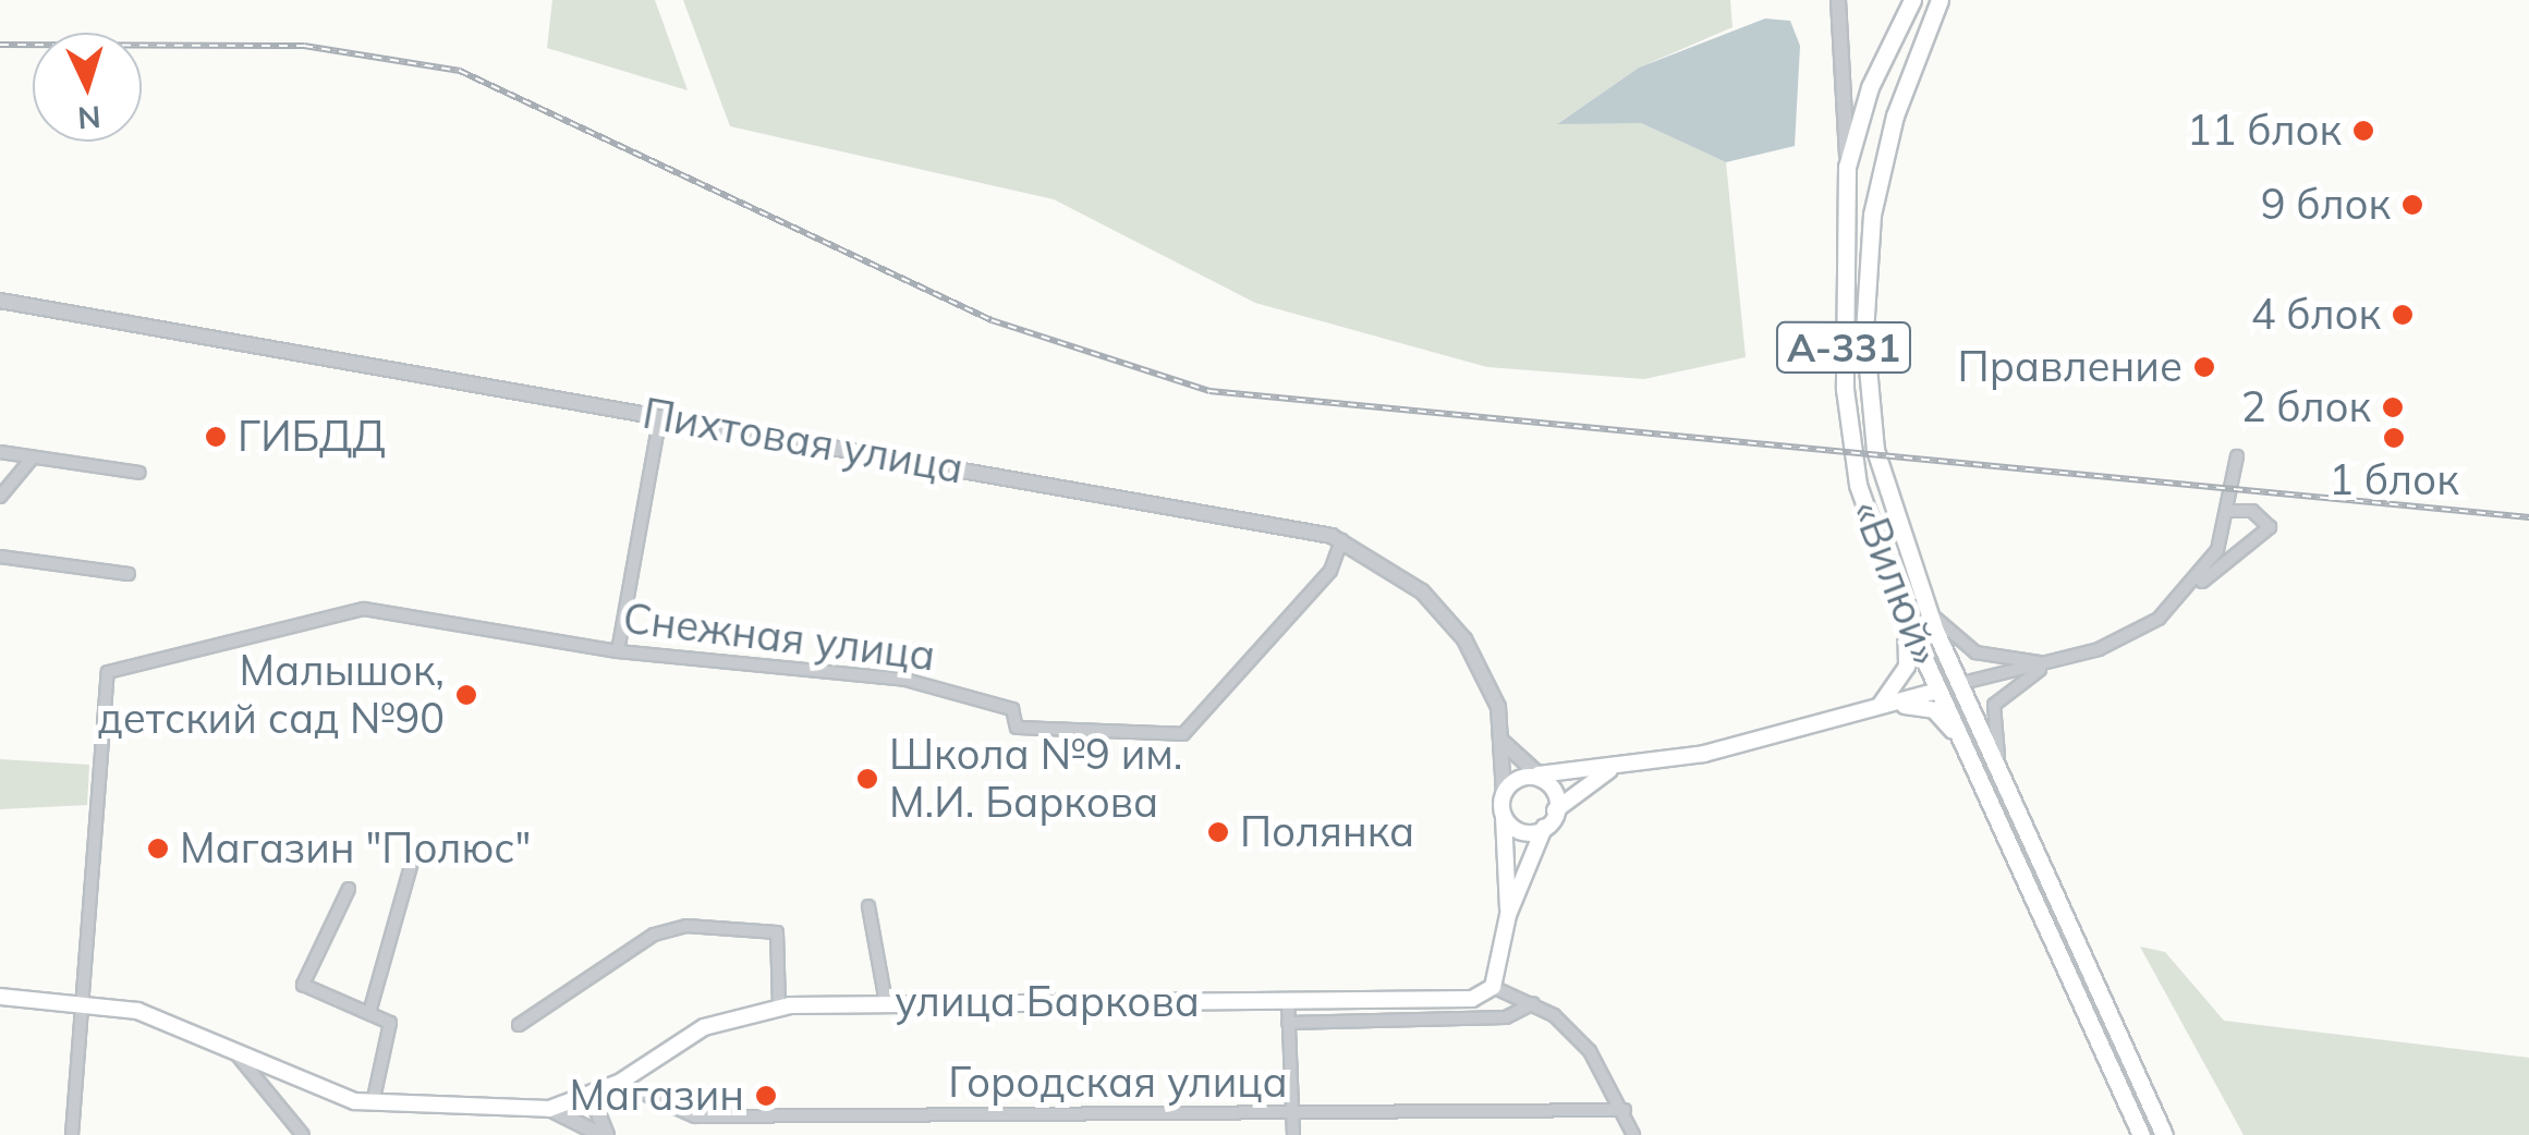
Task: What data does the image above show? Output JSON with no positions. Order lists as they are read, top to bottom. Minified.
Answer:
{"streets":{"highway":["А-331","«Вилюй»"],"main road":["улица Баркова"],"street":["Пихтовая улица","Снежная улица","Городская улица"]},"crossings":[["Пихтовая улица","Снежная улица"],["улица Баркова","Городская улица"]],"places":["11 блок","9 блок","4 блок","Правление","2 блок","ГИБДД","1 блок","Малышок, детский сад №90","Школа №9 им. М.И. Баркова","Полянка","Магазин \"Полюс\"","Магазин"],"north":"bottom"}
